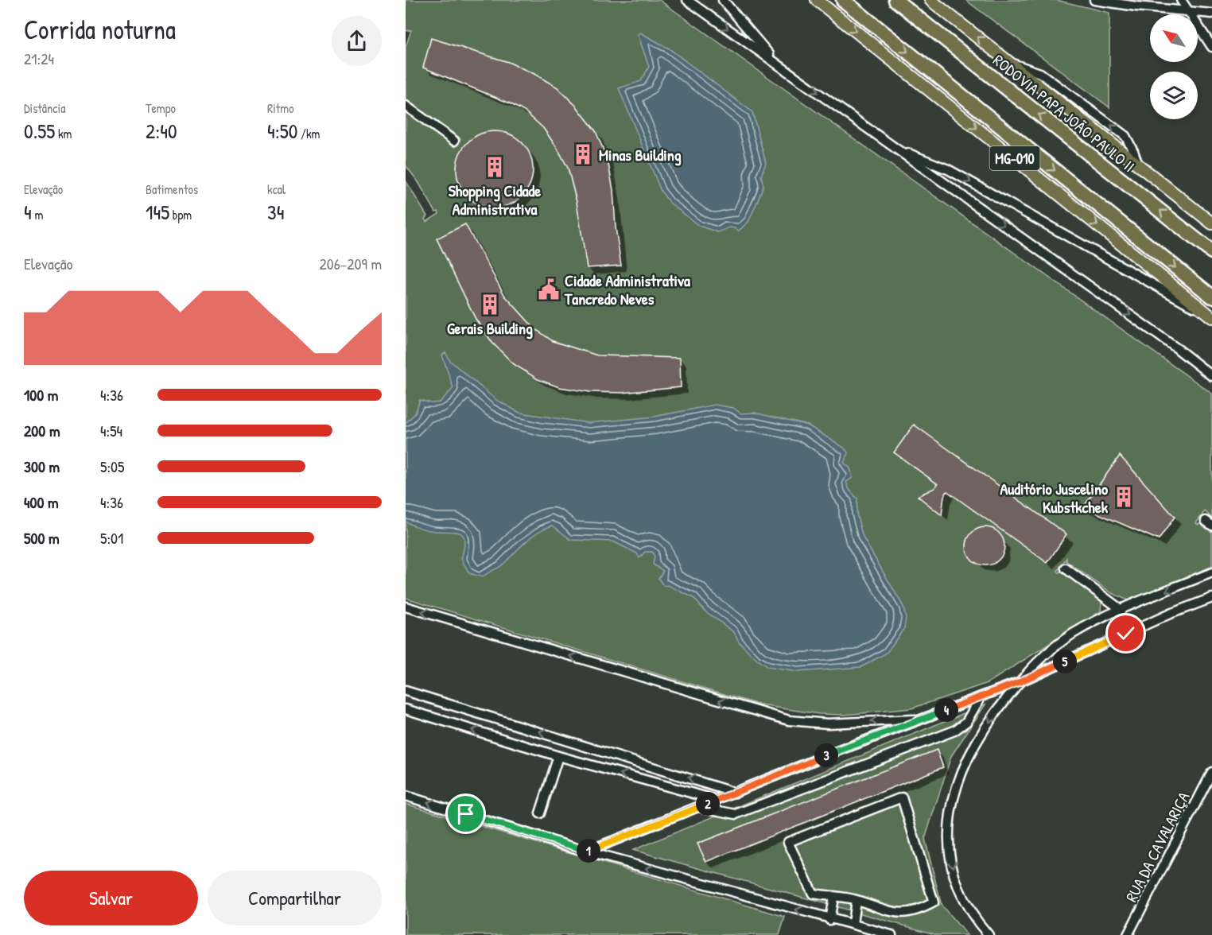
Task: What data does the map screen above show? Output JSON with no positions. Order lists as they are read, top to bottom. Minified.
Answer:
{"streets":{"highway":["RODOVIA PAPA JOÃO PAULO II","MG-010"],"street":["RUA DA CAVALARIÇA"]},"places":{"building":["Minas Building","Shopping Cidade Administrativa","Gerais Building","Auditório Juscelino Kubstkchek"],"public building":["Cidade Administrativa Tancredo Neves"]},"north":"top left","page":{"heading":["Corrida noturna","21:24"],"stats":[["Distância","0.55 km"],["Tempo","2:40"],["Ritmo","4:50 /km"],["Elevação","4 m"],["Batimentos","145 bpm"],["kcal","34"]],"chart":["Elevação","206–209 m"],"list":[{"name":"100 m","note":"4:36"},{"name":"200 m","note":"4:54"},{"name":"300 m","note":"5:05"},{"name":"400 m","note":"4:36"},{"name":"500 m","note":"5:01"}],"pins":["5","4","3","2","1"],"buttons":["Salvar","Compartilhar"]}}
